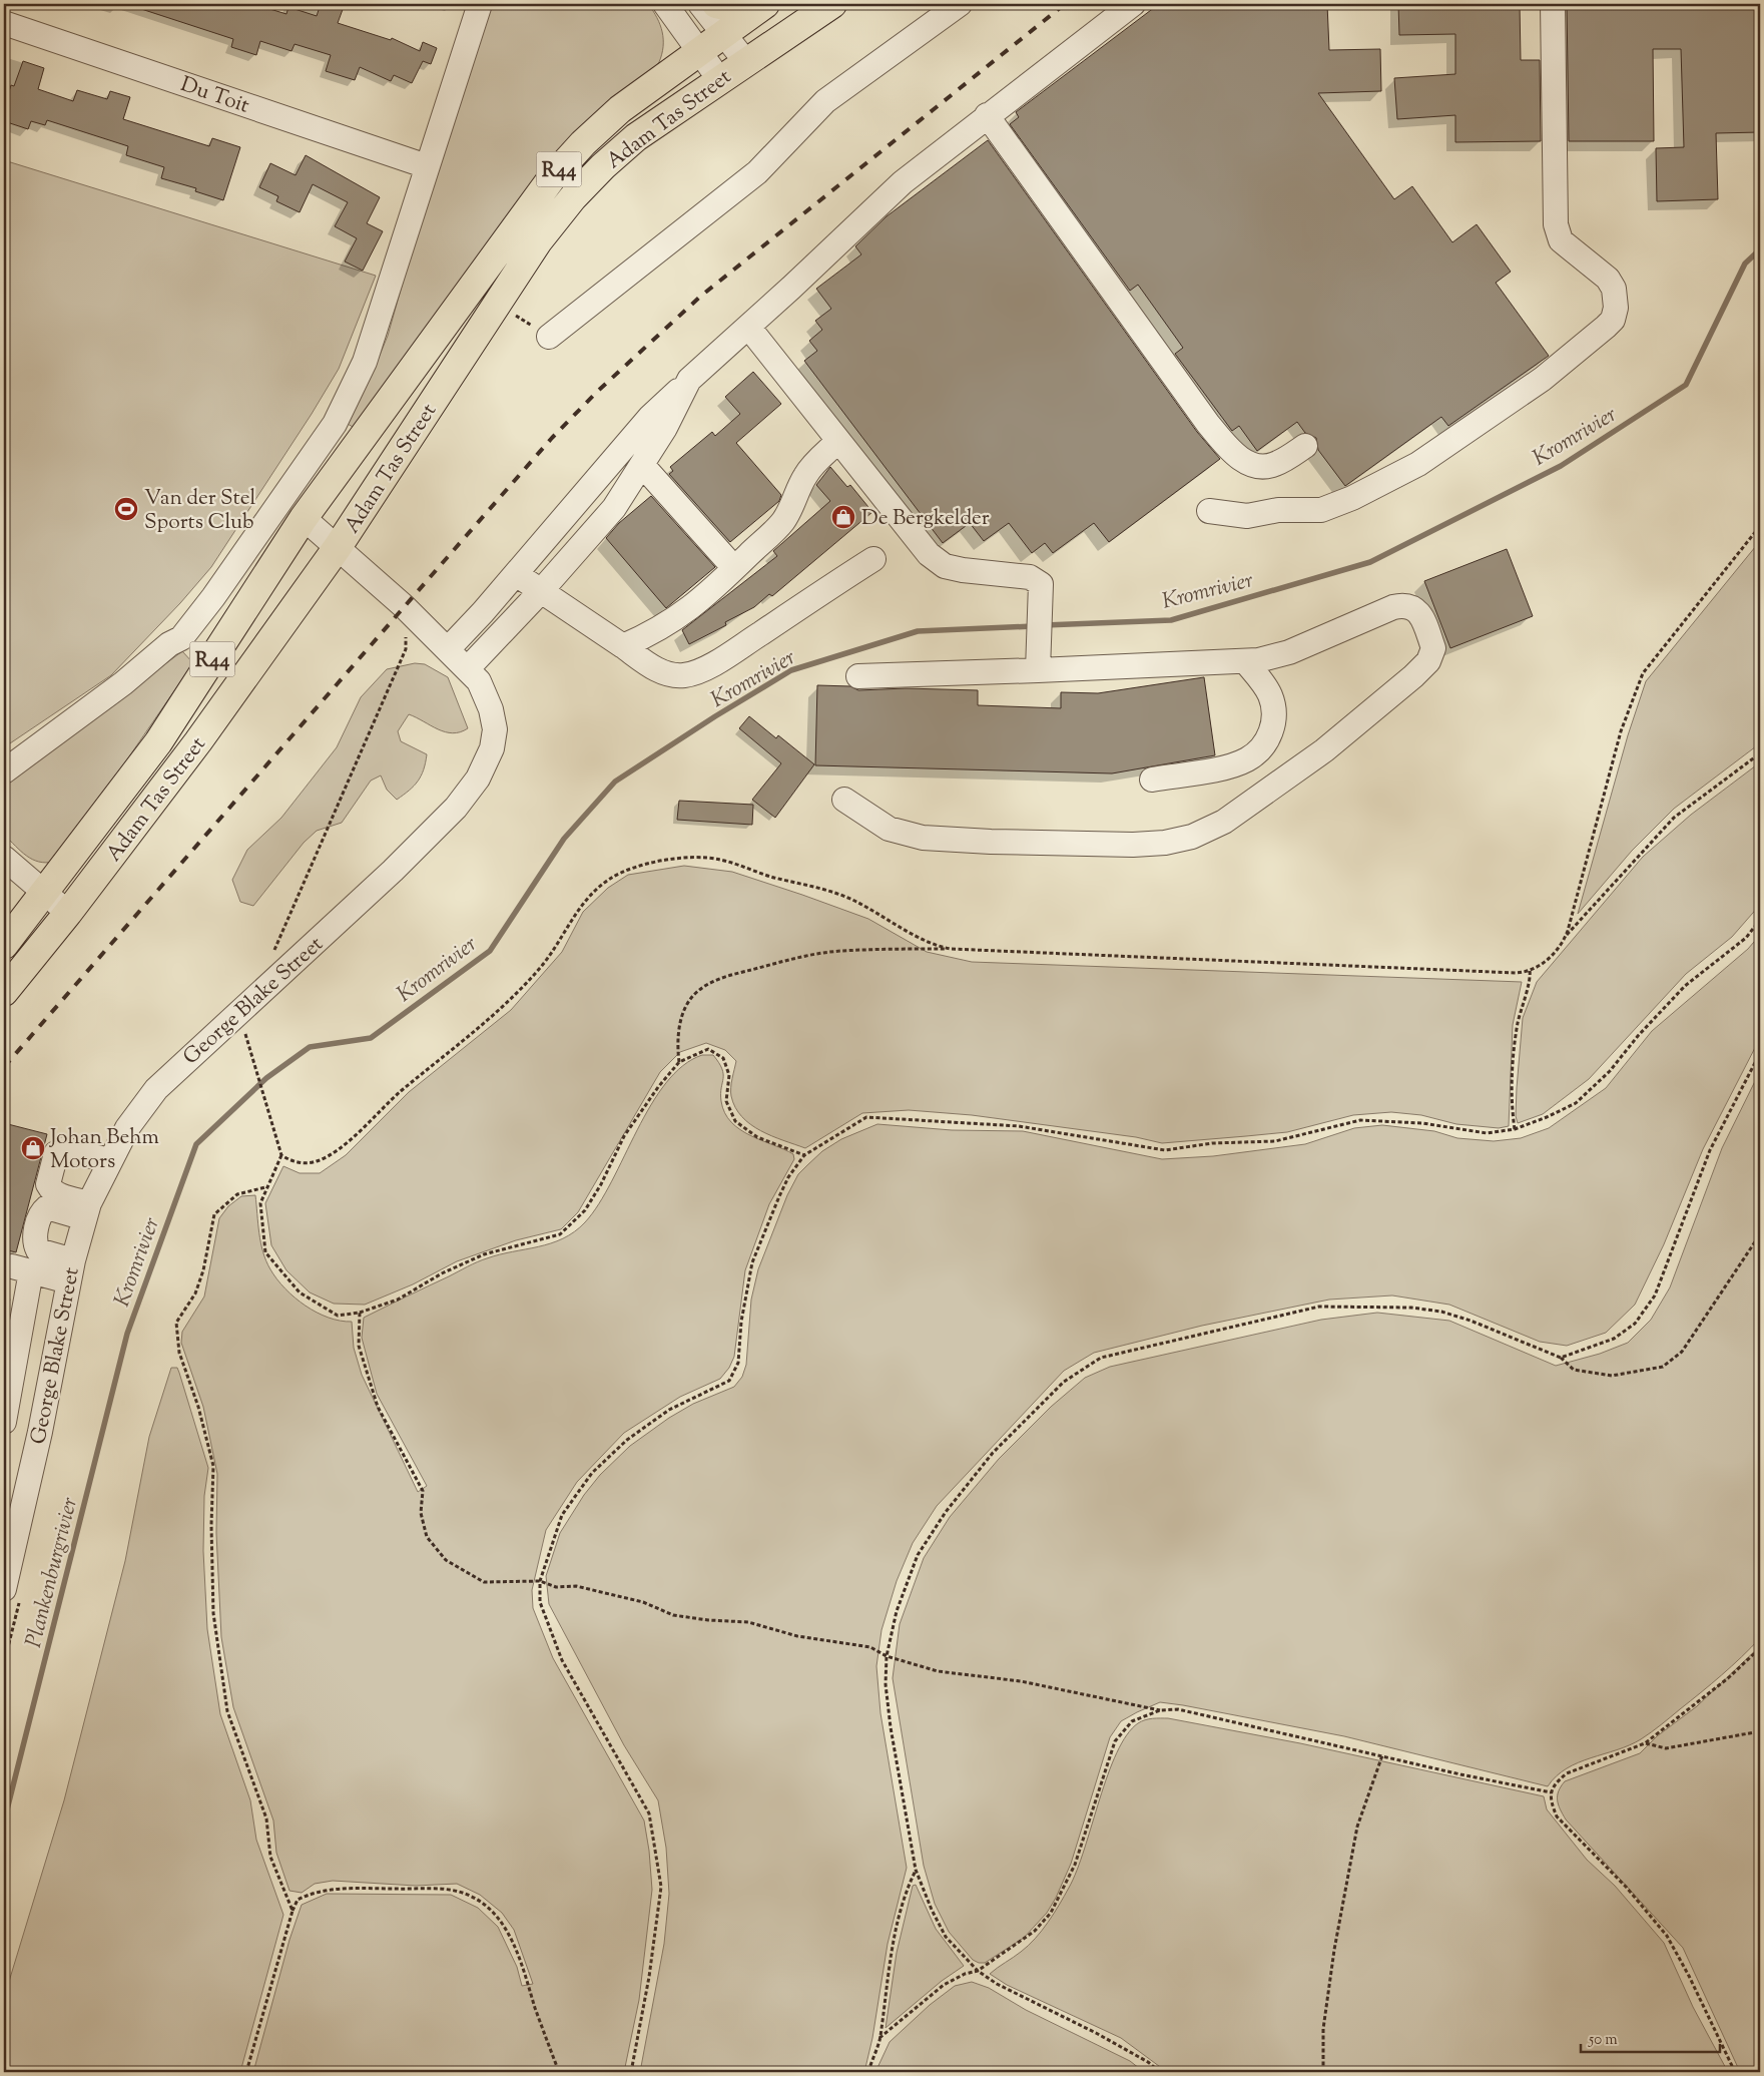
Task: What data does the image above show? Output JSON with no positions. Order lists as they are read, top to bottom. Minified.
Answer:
{"streets":{"main road":["Adam Tas Street","R44"],"street":["Du Toit","George Blake Street"]},"crossings":[["Adam Tas Street","George Blake Street"]],"water":["Kromrivier","Plankenburgrivier"],"places":{"sports":["Van der Stel Sports Club"],"shop":["De Bergkelder","Johan Behm Motors"]},"scale_bar":"50 m"}
